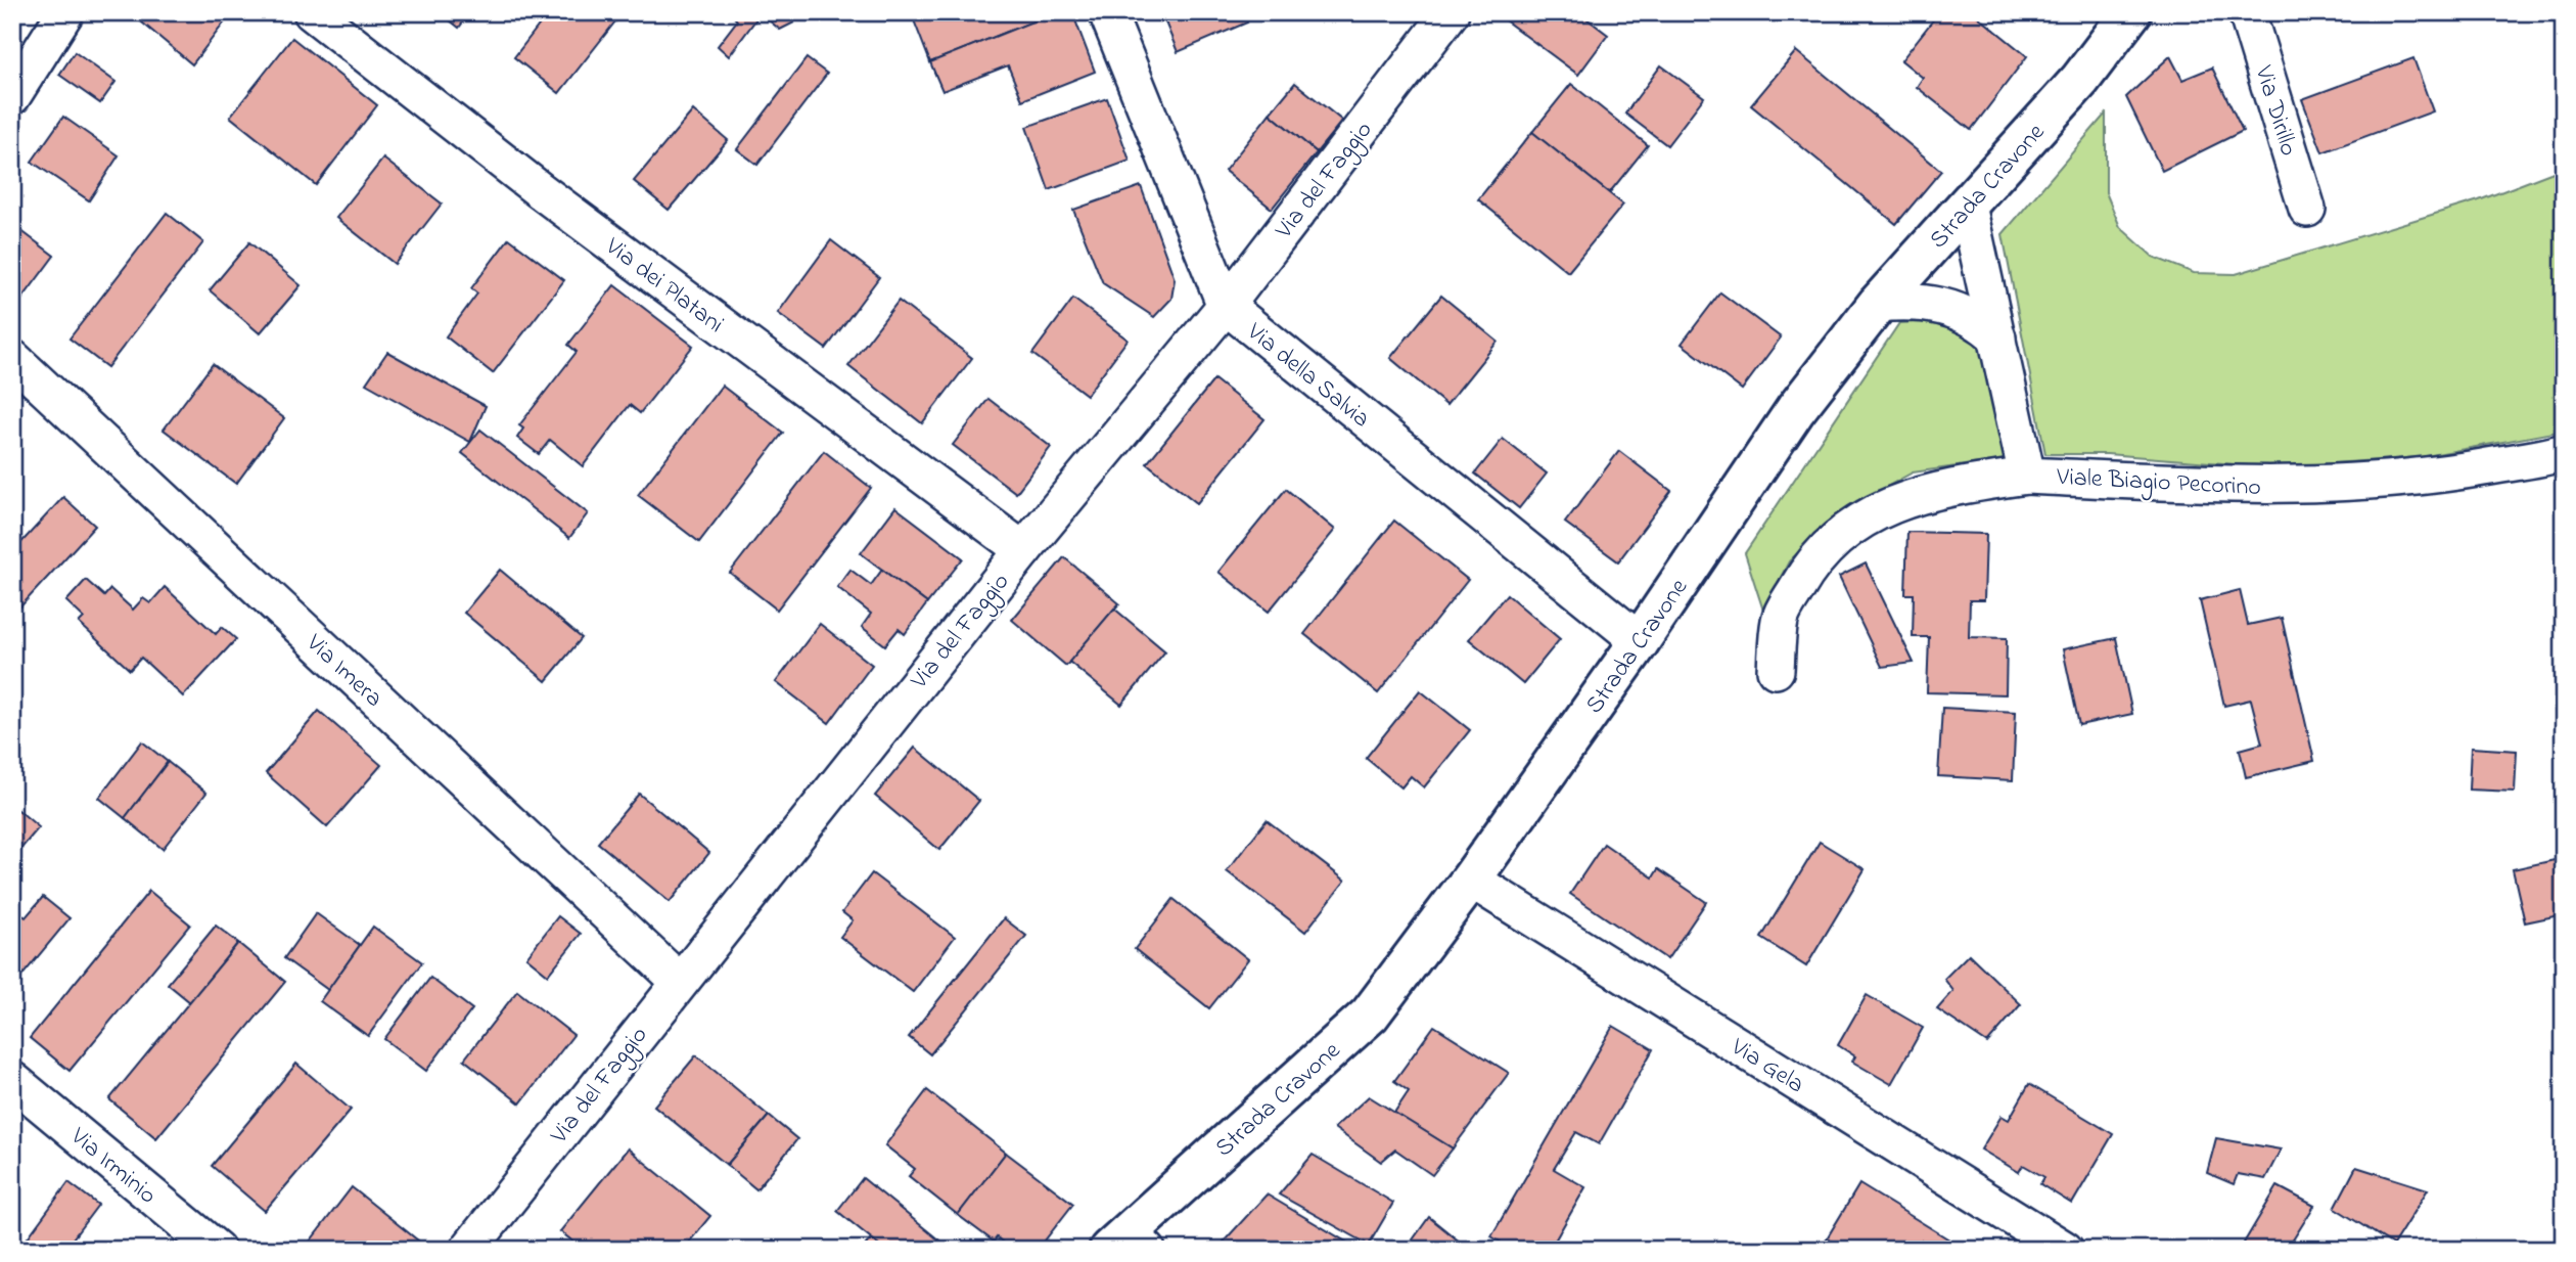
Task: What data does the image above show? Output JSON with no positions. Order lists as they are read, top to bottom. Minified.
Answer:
{"streets":{"street":["Via Dirillo","Via del Faggio","Strada Cravone","Via dei Platani","Via della Salvia","Viale Biagio Pecorino","Via Imera","Via Gela","Via Irminio"]},"crossings":[["Via del Faggio","Via dei Platani"],["Via del Faggio","Via della Salvia"],["Via del Faggio","Via Imera"],["Strada Cravone","Via della Salvia"],["Strada Cravone","Viale Biagio Pecorino"],["Strada Cravone","Via Gela"]]}
